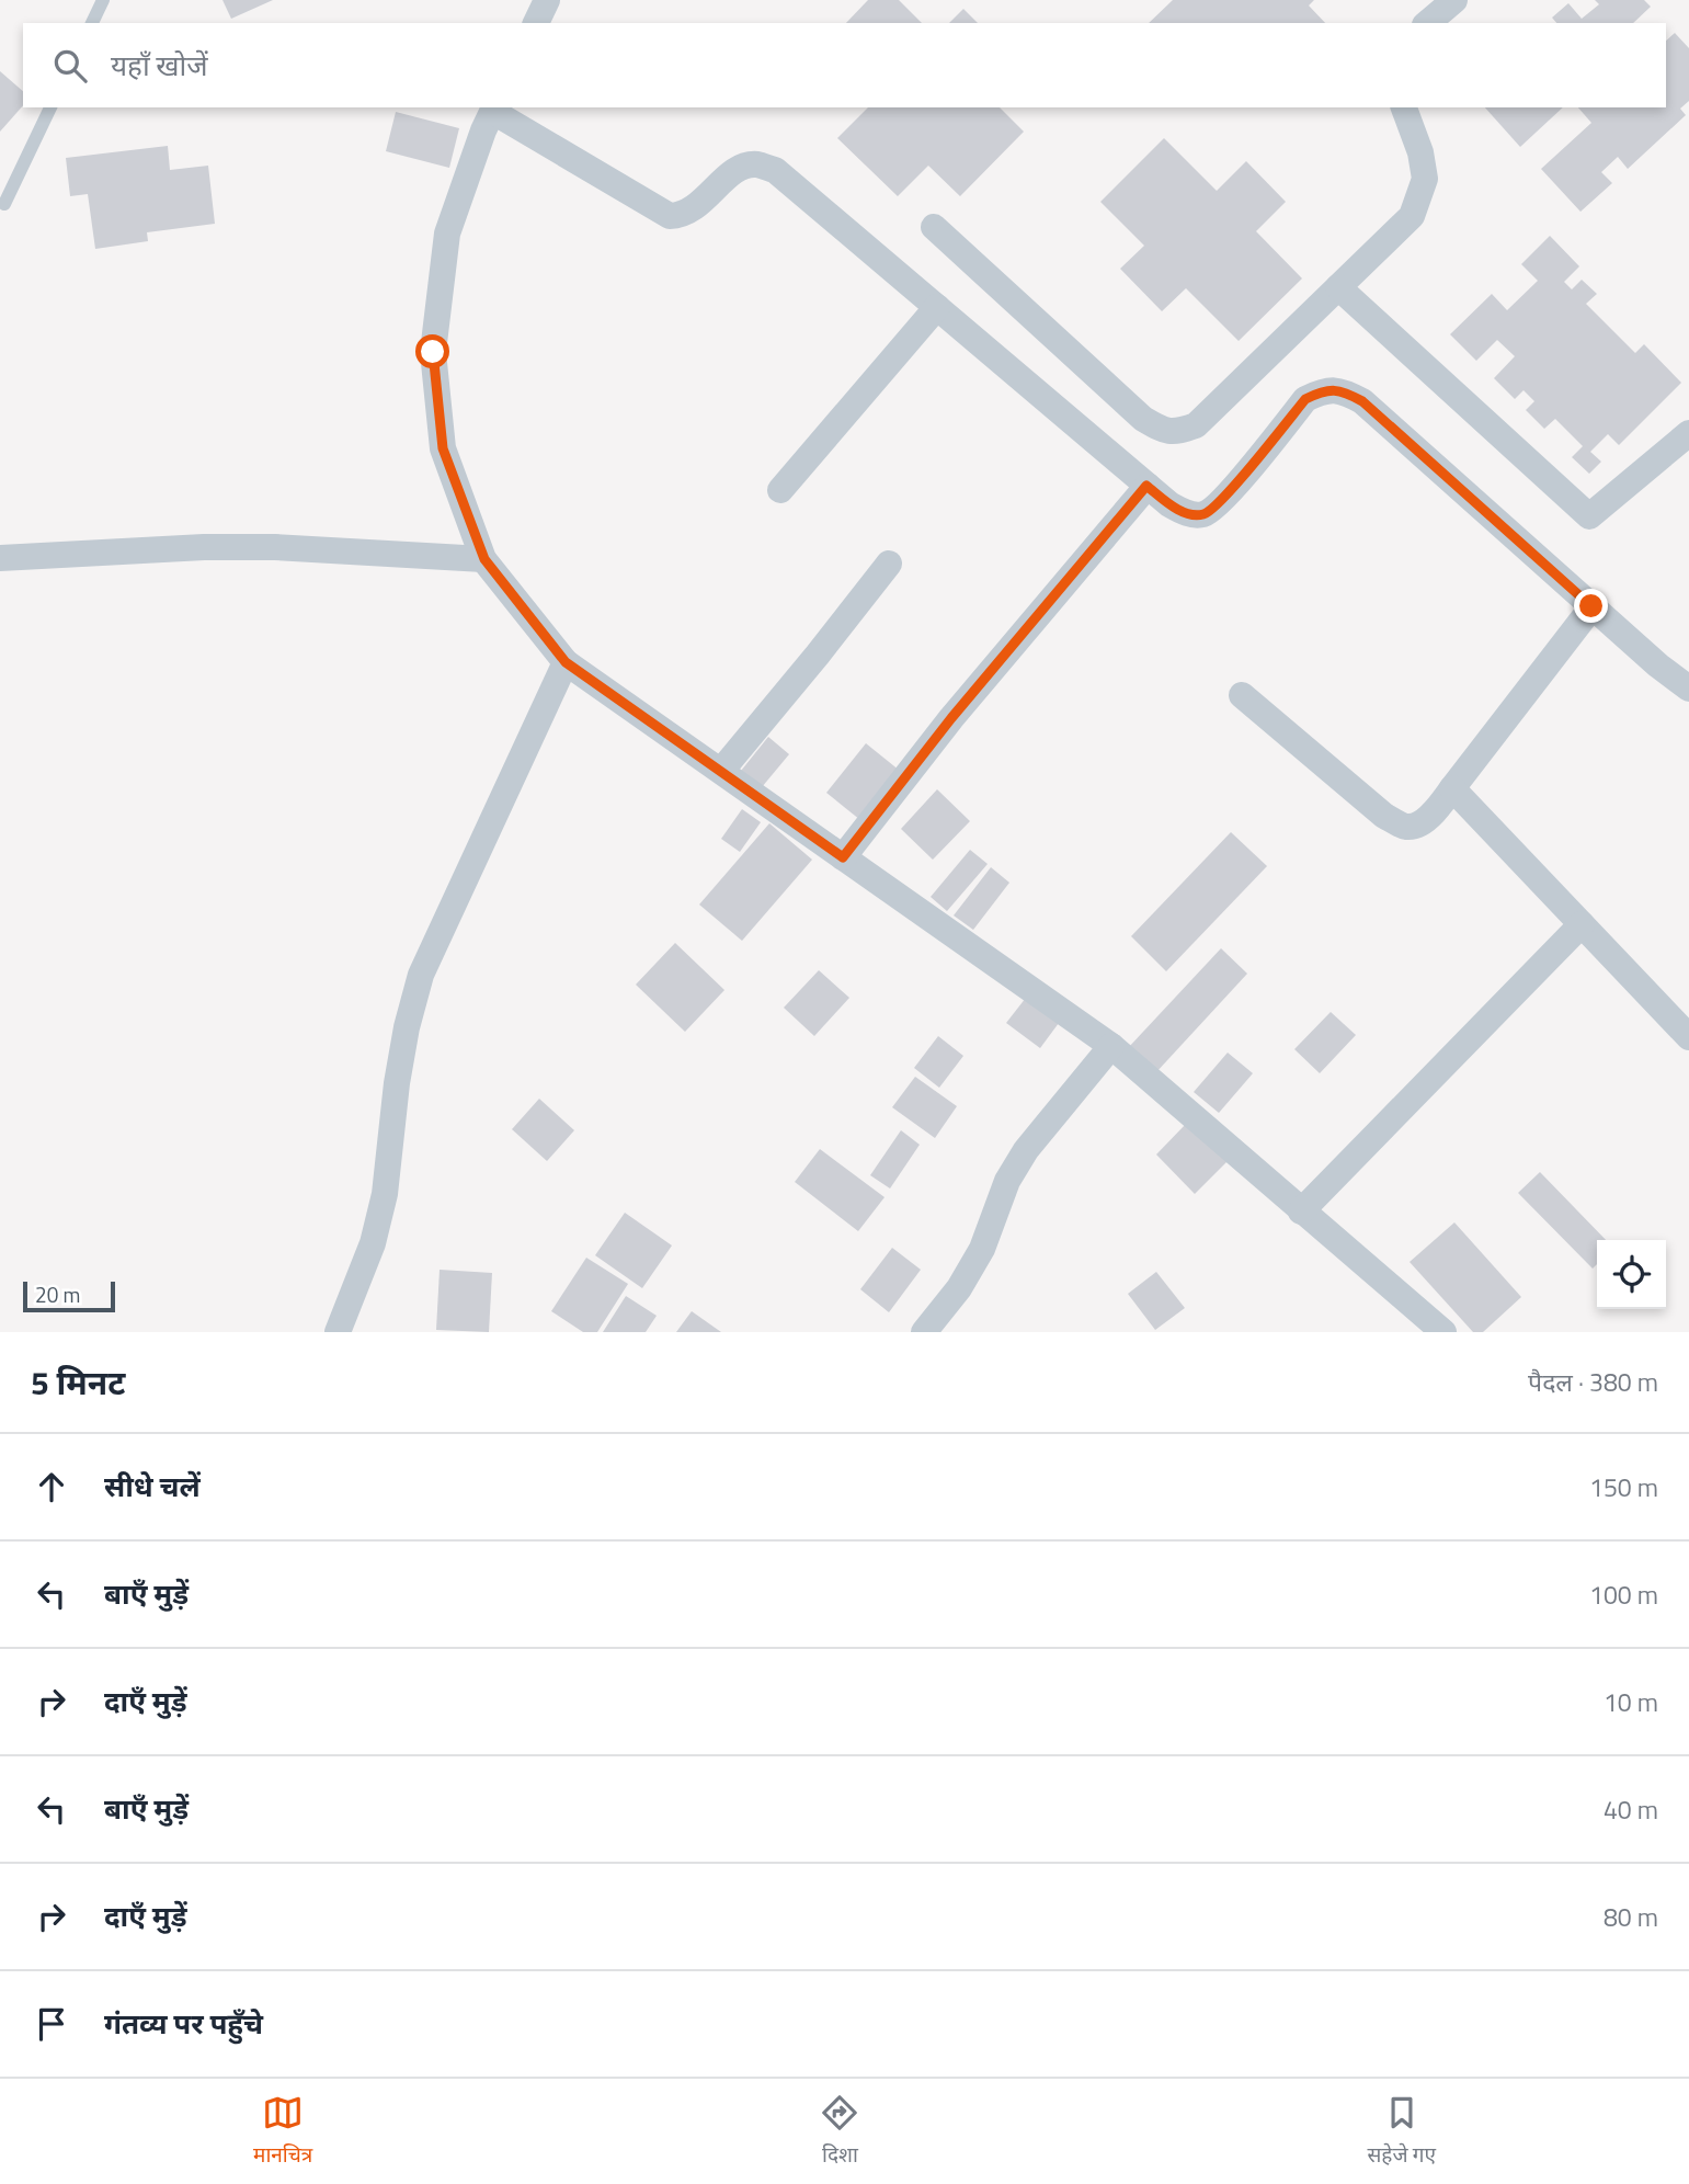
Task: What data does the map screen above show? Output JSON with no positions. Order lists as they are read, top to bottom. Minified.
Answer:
{"scale_bar":"20 m","page":{"search":"यहाँ खोजें","scale":"20 m","heading":["5 मिनट","पैदल · 380 m"],"list":[["सीधे चलें","150 m"],["बाएँ मुड़ें","100 m"],["दाएँ मुड़ें","10 m"],["बाएँ मुड़ें","40 m"],["दाएँ मुड़ें","80 m"],"गंतव्य पर पहुँचे"],"nav":["मानचित्र","दिशा","सहेजे गए"]}}
